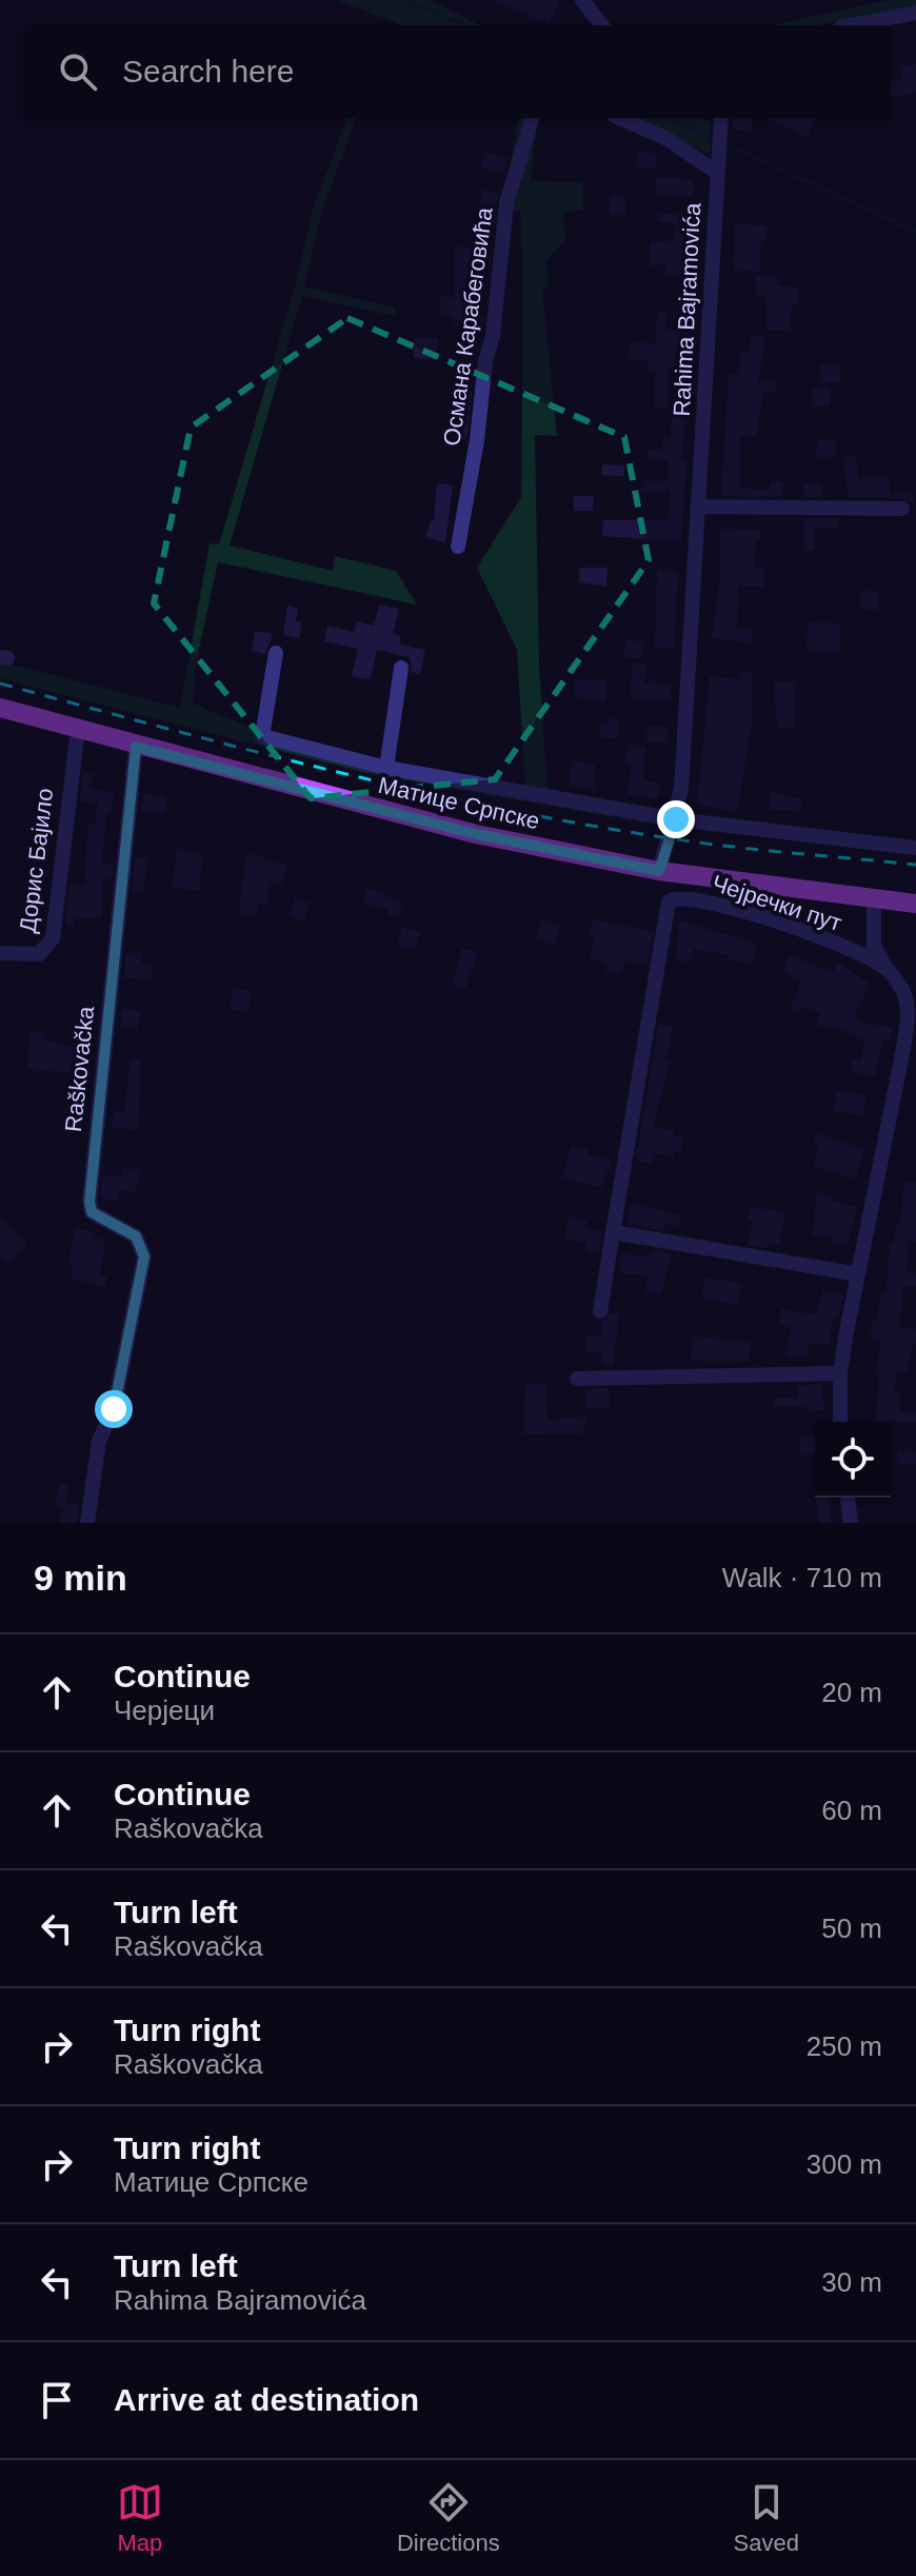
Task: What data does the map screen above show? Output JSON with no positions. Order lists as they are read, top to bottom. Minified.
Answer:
{"streets":{"main road":["Матице Српске"],"street":["Rahima Bajramovića","Османа Карабеговића","Дорис Бајило","Чејречки пут","Raškovačka"]},"crossings":[["Rahima Bajramovića","Матице Српске"],["Матице Српске","Дорис Бајило"],["Матице Српске","Raškovačka"]],"page":{"search":"Search here","heading":["9 min","Walk · 710 m"],"list":[["Continue","Черјеци","20 m"],["Continue","Raškovačka","60 m"],["Turn left","Raškovačka","50 m"],["Turn right","Raškovačka","250 m"],["Turn right","Матице Српске","300 m"],["Turn left","Rahima Bajramovića","30 m"],"Arrive at destination"],"nav":["Map","Directions","Saved"]}}
